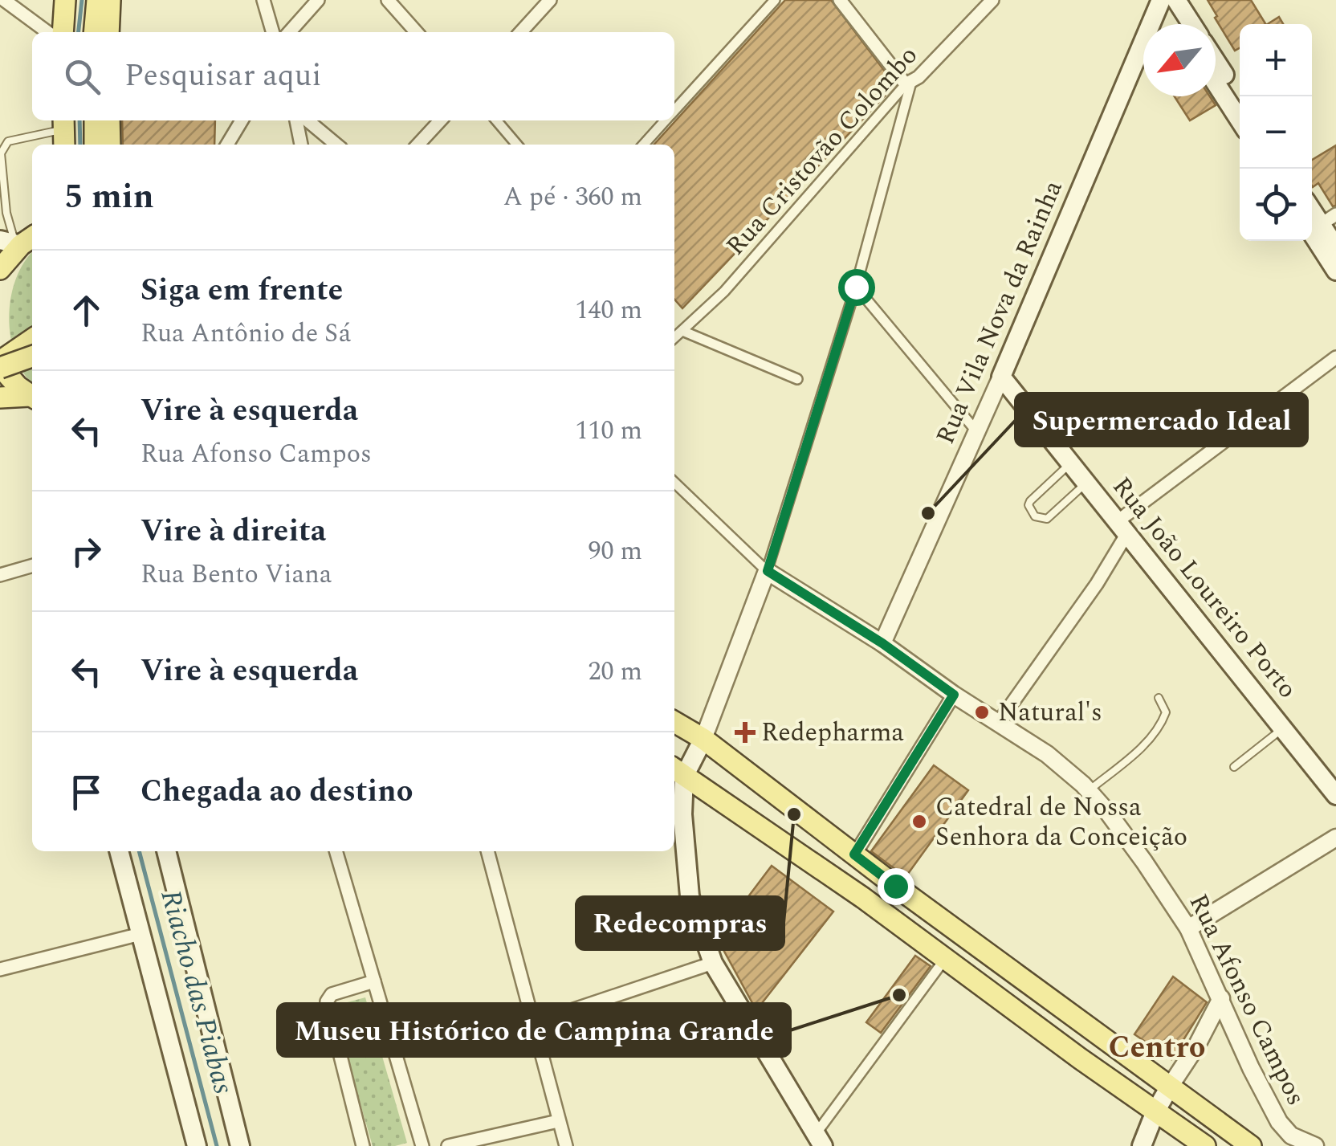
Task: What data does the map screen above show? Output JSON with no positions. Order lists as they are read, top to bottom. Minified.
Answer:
{"streets":{"main road":["Rua Vila Nova da Rainha","Rua João Loureiro Porto"],"street":["Rua Cristovão Colombo","Rua Afonso Campos"]},"crossings":[["Rua Vila Nova da Rainha","Rua João Loureiro Porto"],["Rua Vila Nova da Rainha","Rua Afonso Campos"]],"districts":["Centro"],"water":["Riacho das Piabas"],"places":{"other":["Supermercado Ideal","Natural's","Redecompras","Catedral de Nossa Senhora da Conceição","Museu Histórico de Campina Grande"],"health":["Redepharma"]},"north":"bottom left","page":{"map_buttons":["+","−"],"search":"Pesquisar aqui","heading":["5 min","A pé · 360 m"],"list":[["Siga em frente","Rua Antônio de Sá","140 m"],["Vire à esquerda","Rua Afonso Campos","110 m"],["Vire à direita","Rua Bento Viana","90 m"],["Vire à esquerda","20 m"],"Chegada ao destino"]}}
